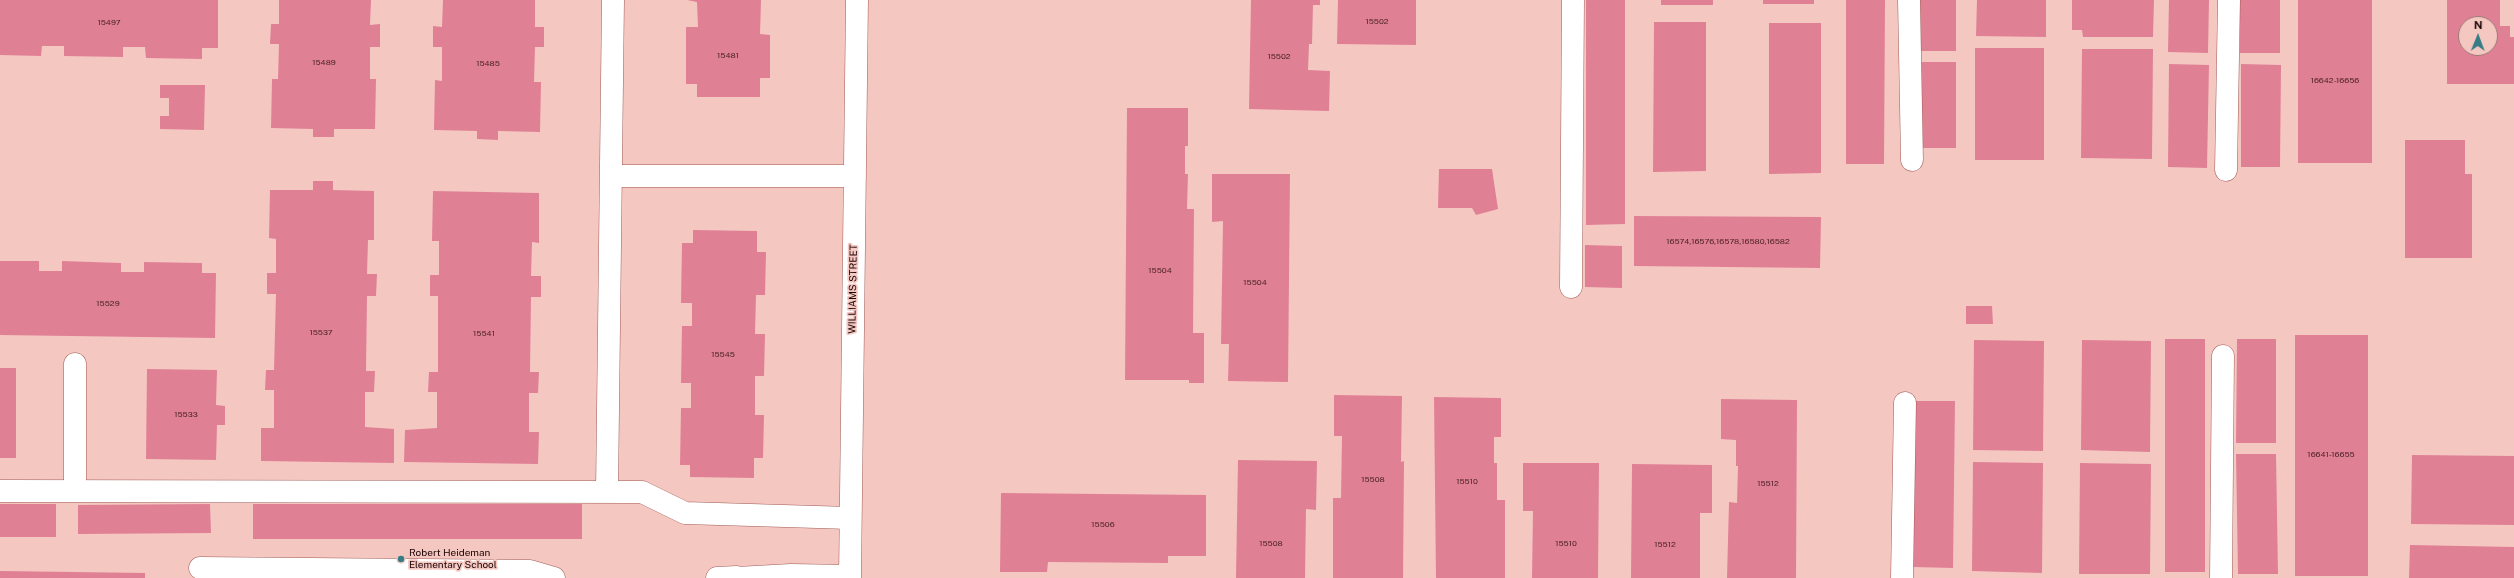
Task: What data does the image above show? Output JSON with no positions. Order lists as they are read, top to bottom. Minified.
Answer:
{"streets":{"street":["WILLIAMS STREET"]},"places":["Robert Heideman Elementary School"],"house_numbers":["15502","15497","15481","15502","15489","15485","16642-16656","16574,16576,16578,16580,16582","15504","15504","15529","15537","15541","15545","15533","16641-16655","15508","15510","15512","15506","15508","15510","15512"],"north":"top"}
